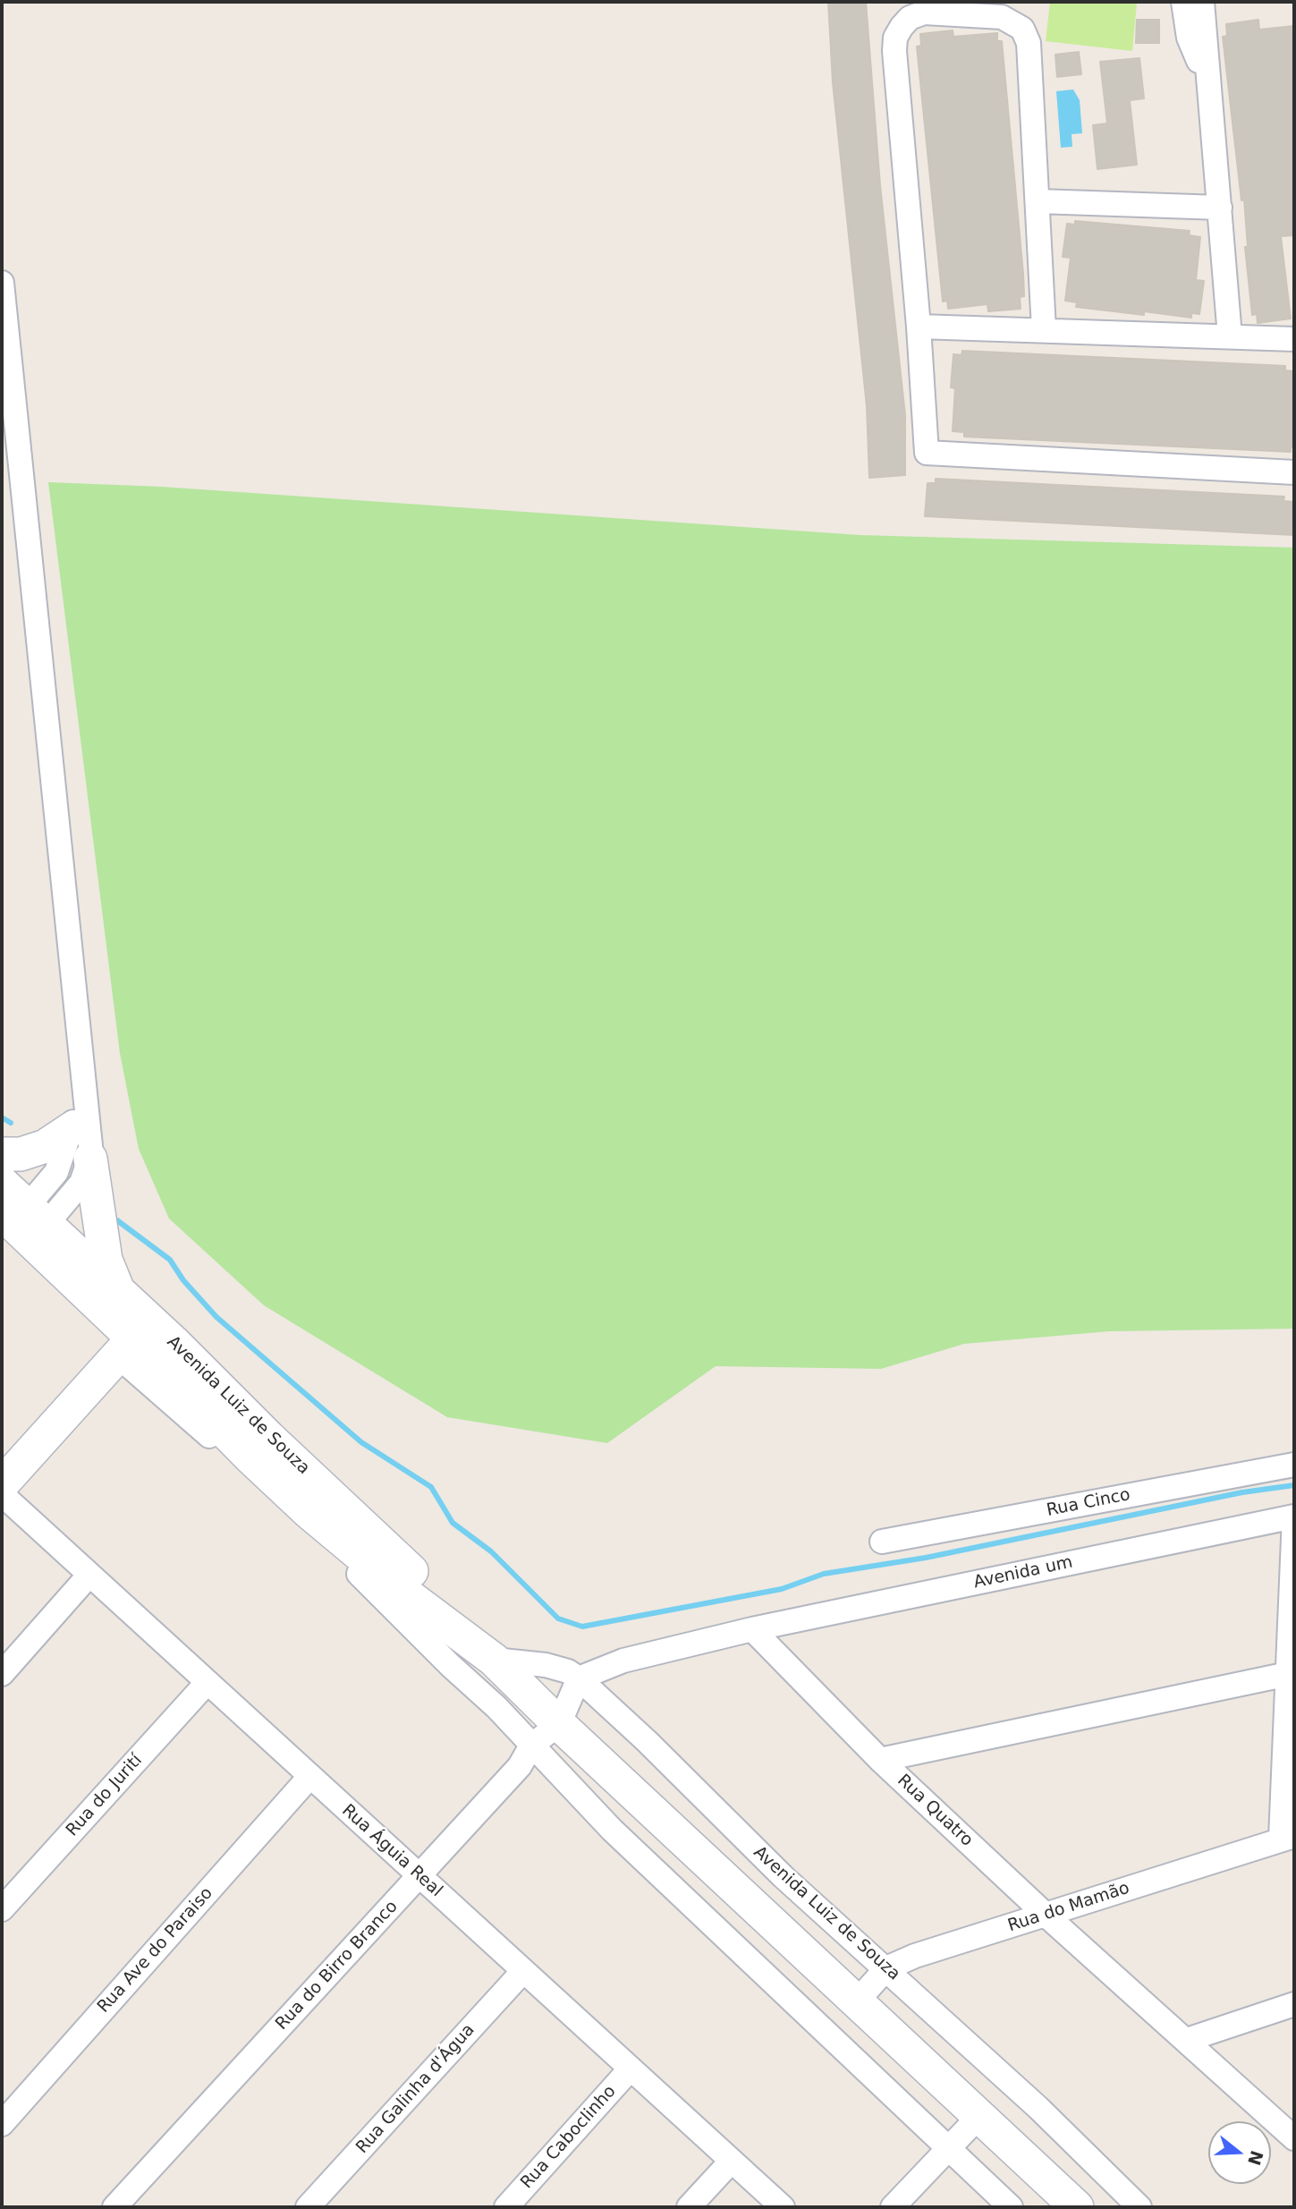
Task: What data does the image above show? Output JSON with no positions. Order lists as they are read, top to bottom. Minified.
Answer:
{"streets":{"main road":["Avenida Luiz de Souza"],"street":["Rua Cinco","Avenida um","Rua do Jurití","Rua Quatro","Rua Águia Real","Rua do Mamão","Rua Ave do Paraiso","Rua do Birro Branco","Rua Galinha d'Água","Rua Caboclinho"]},"crossings":[["Avenida Luiz de Souza","Rua do Mamão"],["Avenida Luiz de Souza","Rua do Birro Branco"],["Avenida um","Rua Quatro"],["Rua do Jurití","Rua Águia Real"],["Rua Quatro","Rua do Mamão"],["Rua Águia Real","Rua Ave do Paraiso"],["Rua Águia Real","Rua do Birro Branco"],["Rua Águia Real","Rua Galinha d'Água"],["Rua Águia Real","Rua Caboclinho"]],"north":"right"}
